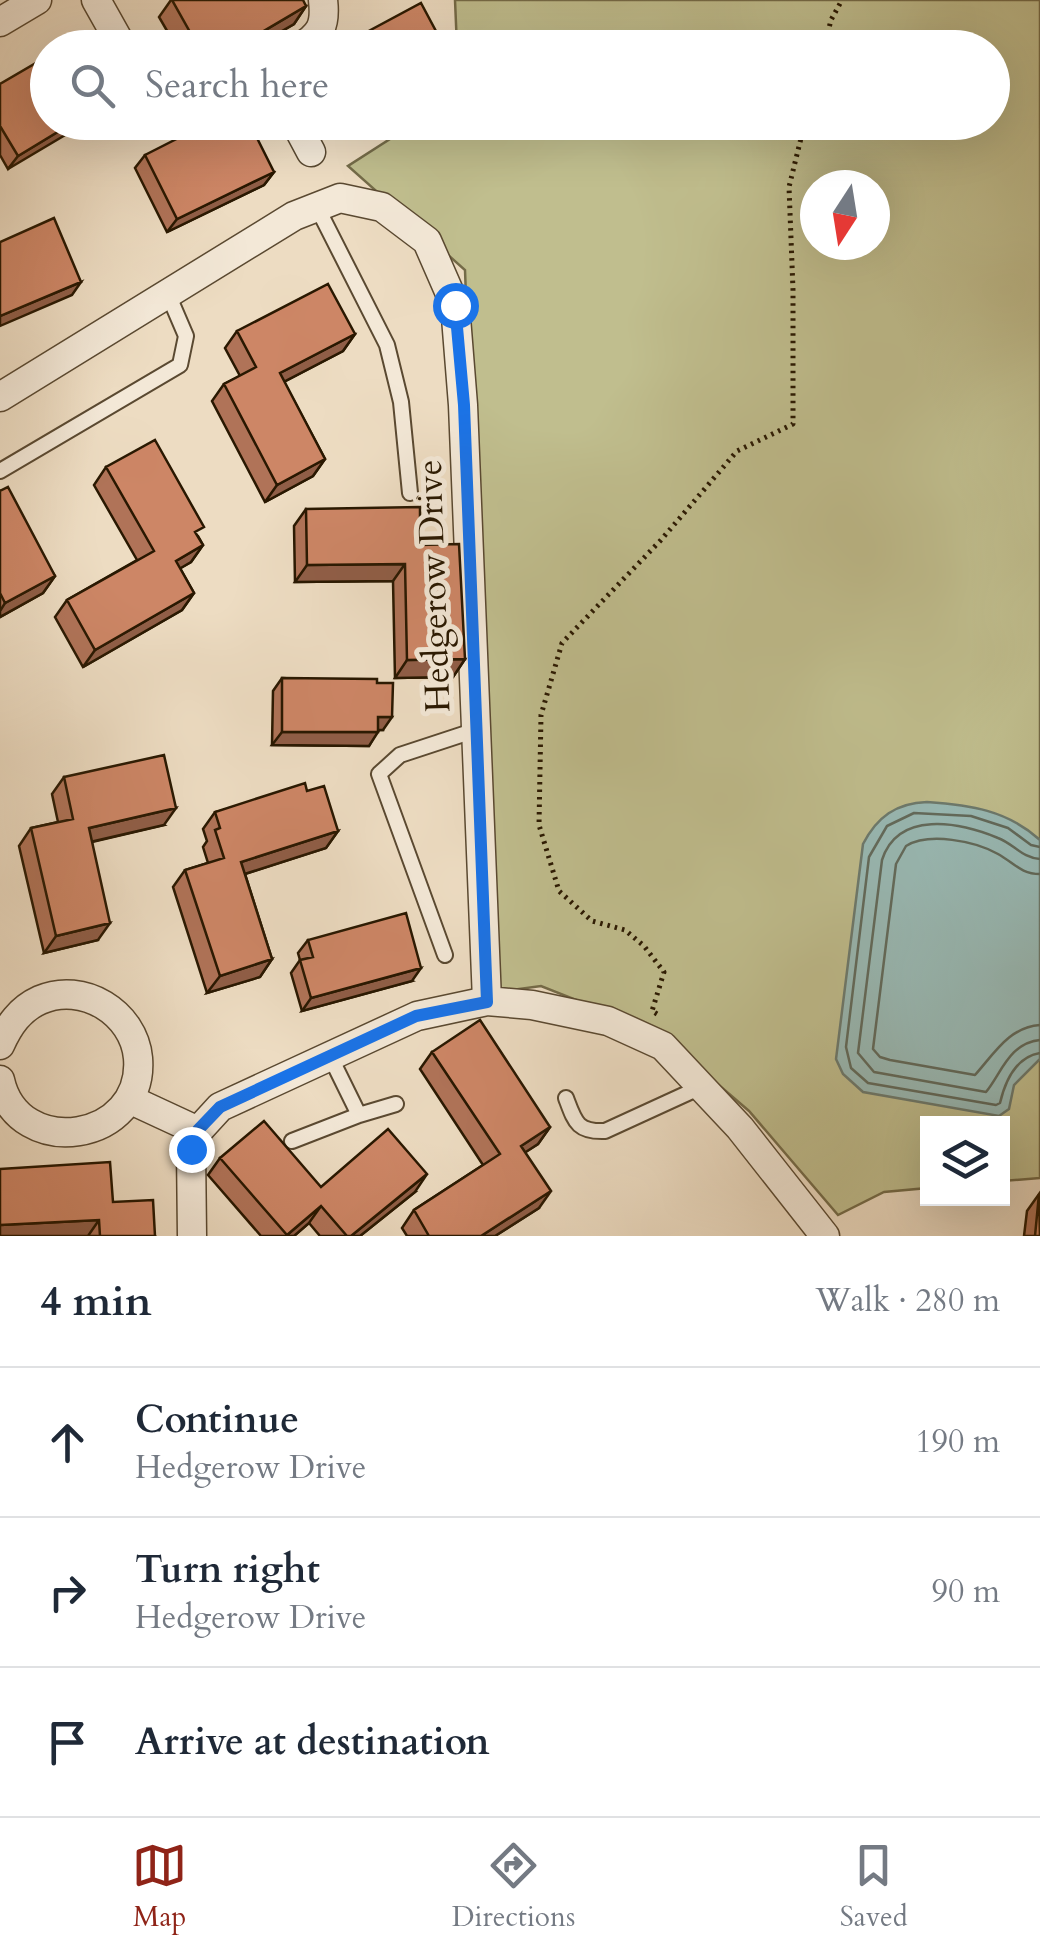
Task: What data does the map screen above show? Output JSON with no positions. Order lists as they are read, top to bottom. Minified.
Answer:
{"streets":{"street":["Hedgerow Drive"]},"north":"bottom","page":{"search":"Search here","heading":["4 min","Walk · 280 m"],"list":[["Continue","Hedgerow Drive","190 m"],["Turn right","Hedgerow Drive","90 m"],"Arrive at destination"],"nav":["Map","Directions","Saved"]}}
